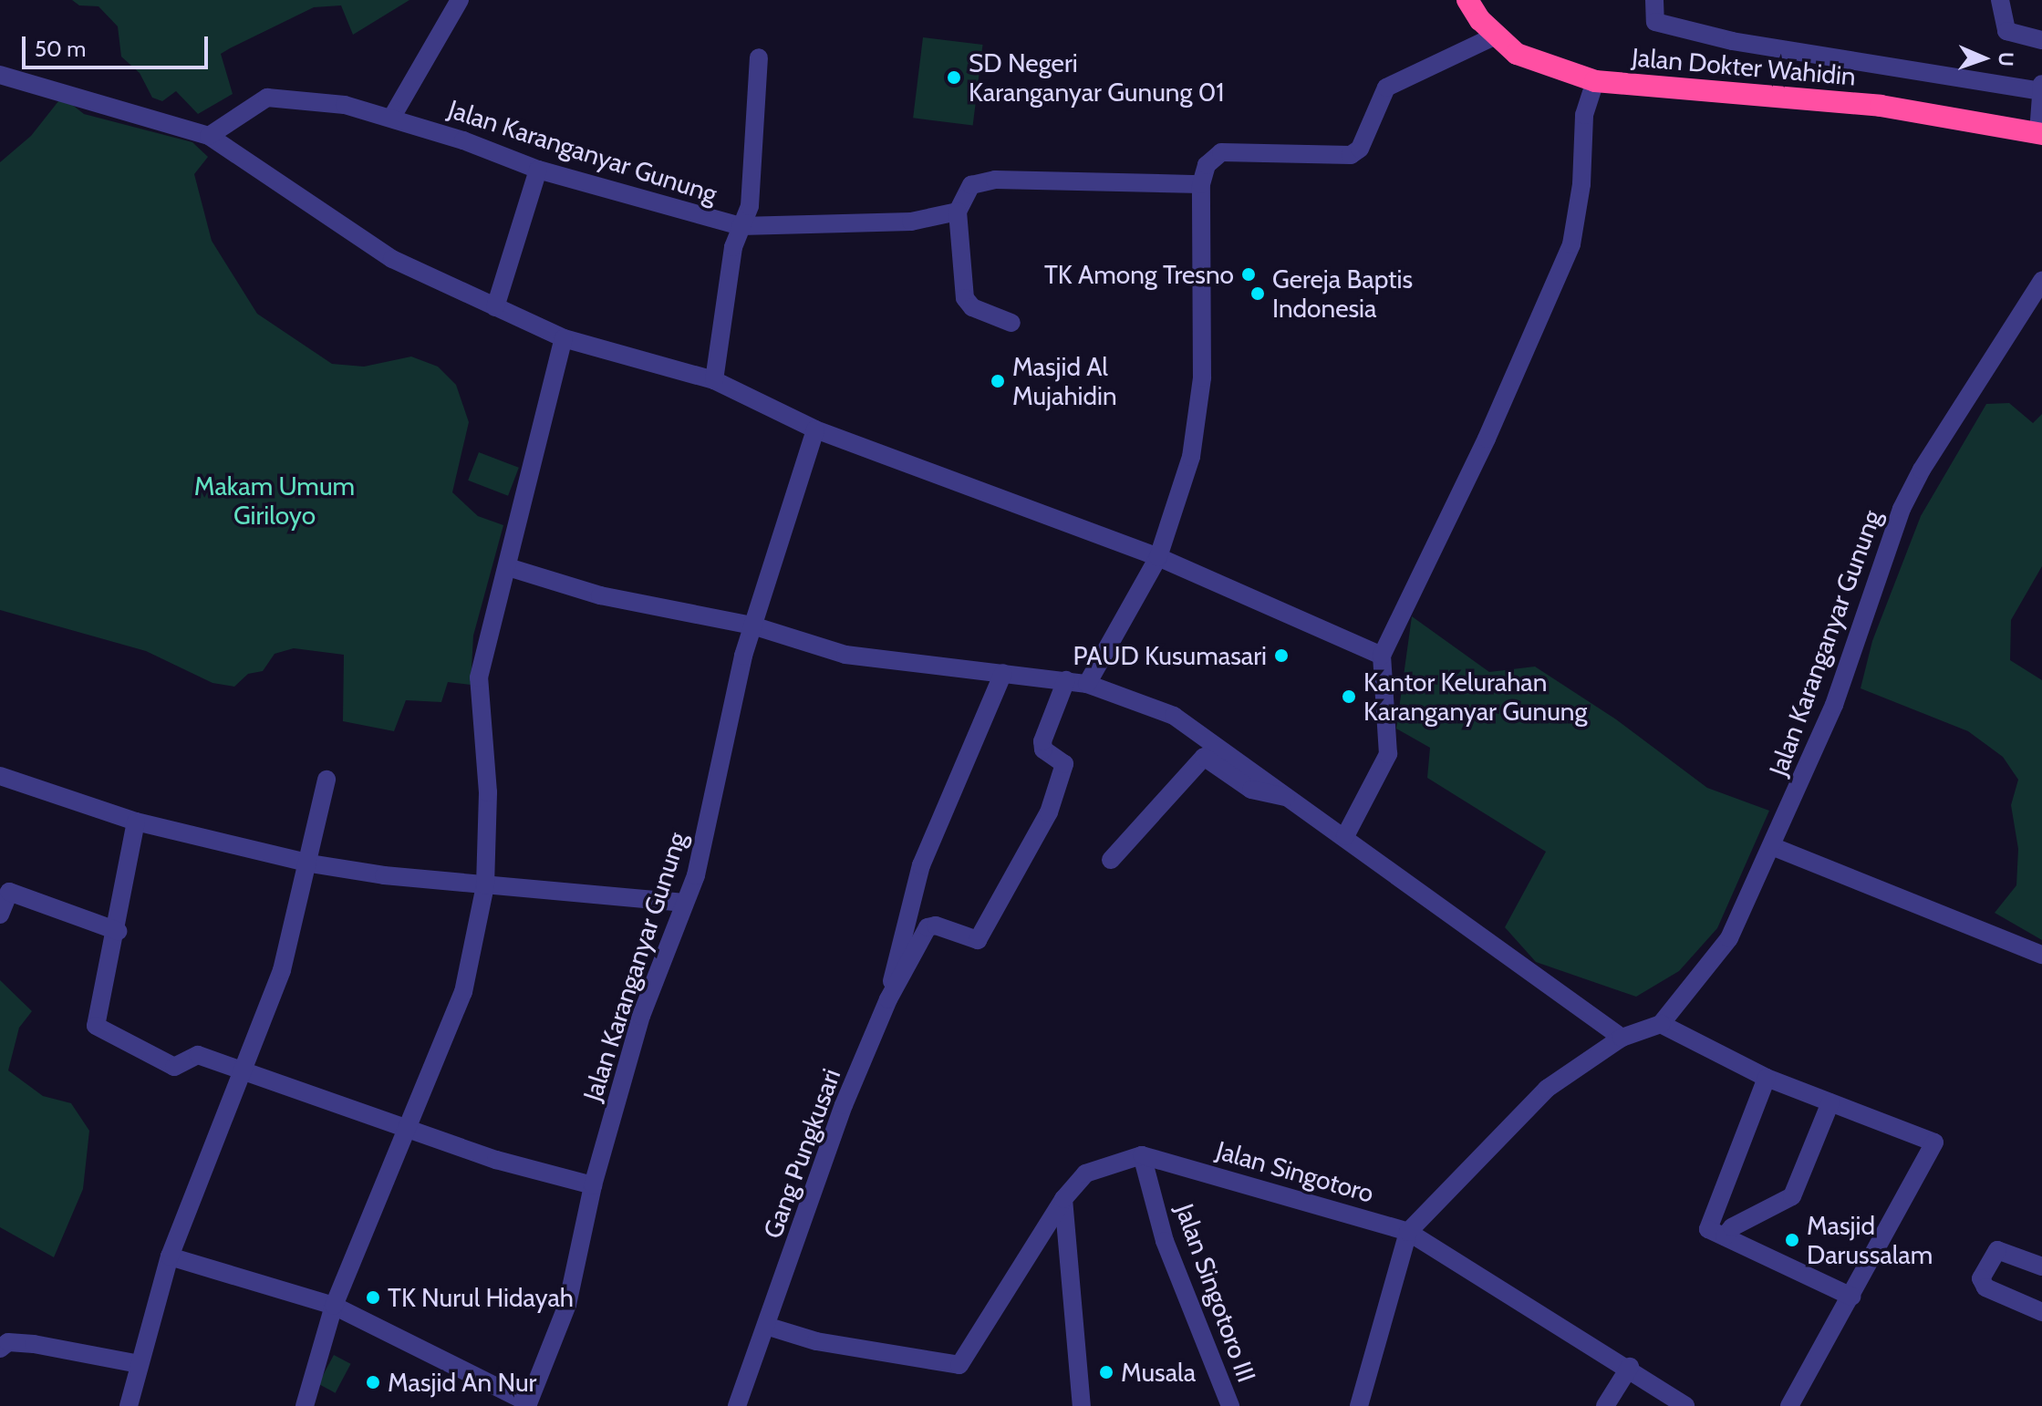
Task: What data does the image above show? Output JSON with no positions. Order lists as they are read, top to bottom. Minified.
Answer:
{"streets":{"highway":["Jalan Dokter Wahidin"],"street":["Jalan Karanganyar Gunung","Gang Pungkusari","Jalan Singotoro","Jalan Singotoro III"]},"crossings":[["Jalan Singotoro","Jalan Singotoro III"]],"parks":["Makam Umum Giriloyo"],"places":["SD Negeri Karanganyar Gunung 01","TK Among Tresno","Gereja Baptis Indonesia","Masjid Al Mujahidin","PAUD Kusumasari","Kantor Kelurahan Karanganyar Gunung","Masjid Darussalam","TK Nurul Hidayah","Musala","Masjid An Nur"],"scale_bar":"50 m","north":"right"}
